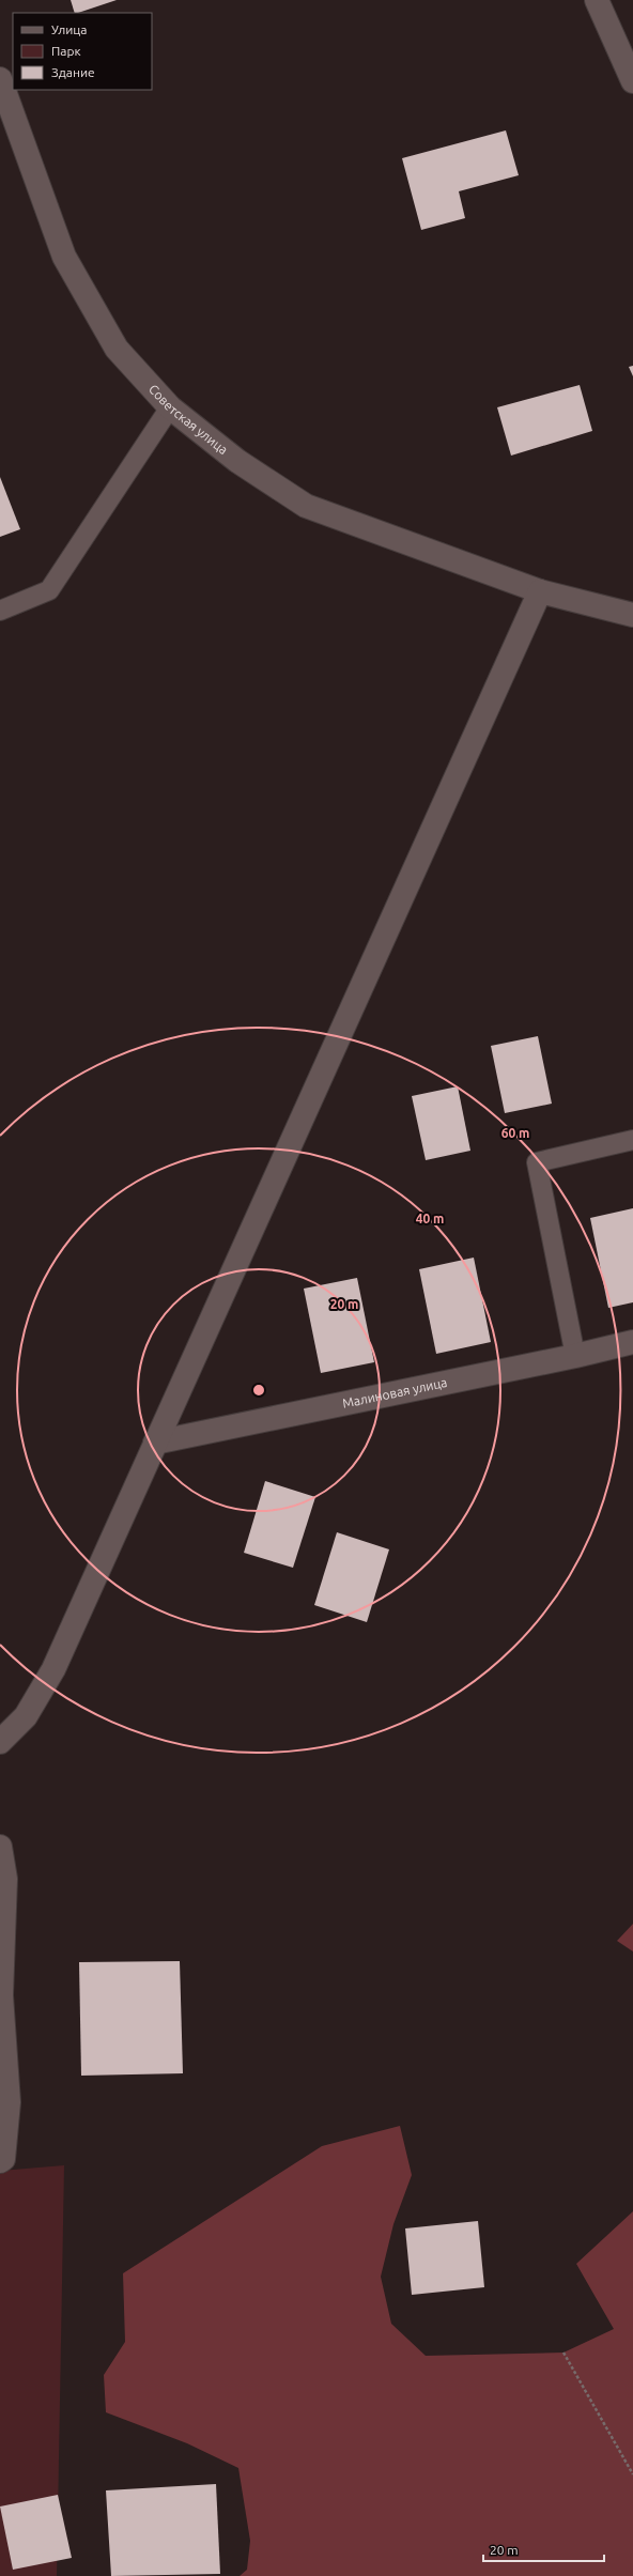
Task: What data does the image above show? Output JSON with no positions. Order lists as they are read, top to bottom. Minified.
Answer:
{"streets":{"street":["Советская улица","Малиновая улица"]},"legend":["Улица","Парк","Здание"],"scale_bar":"20 m","rings":["60 m","40 m","20 m"]}
